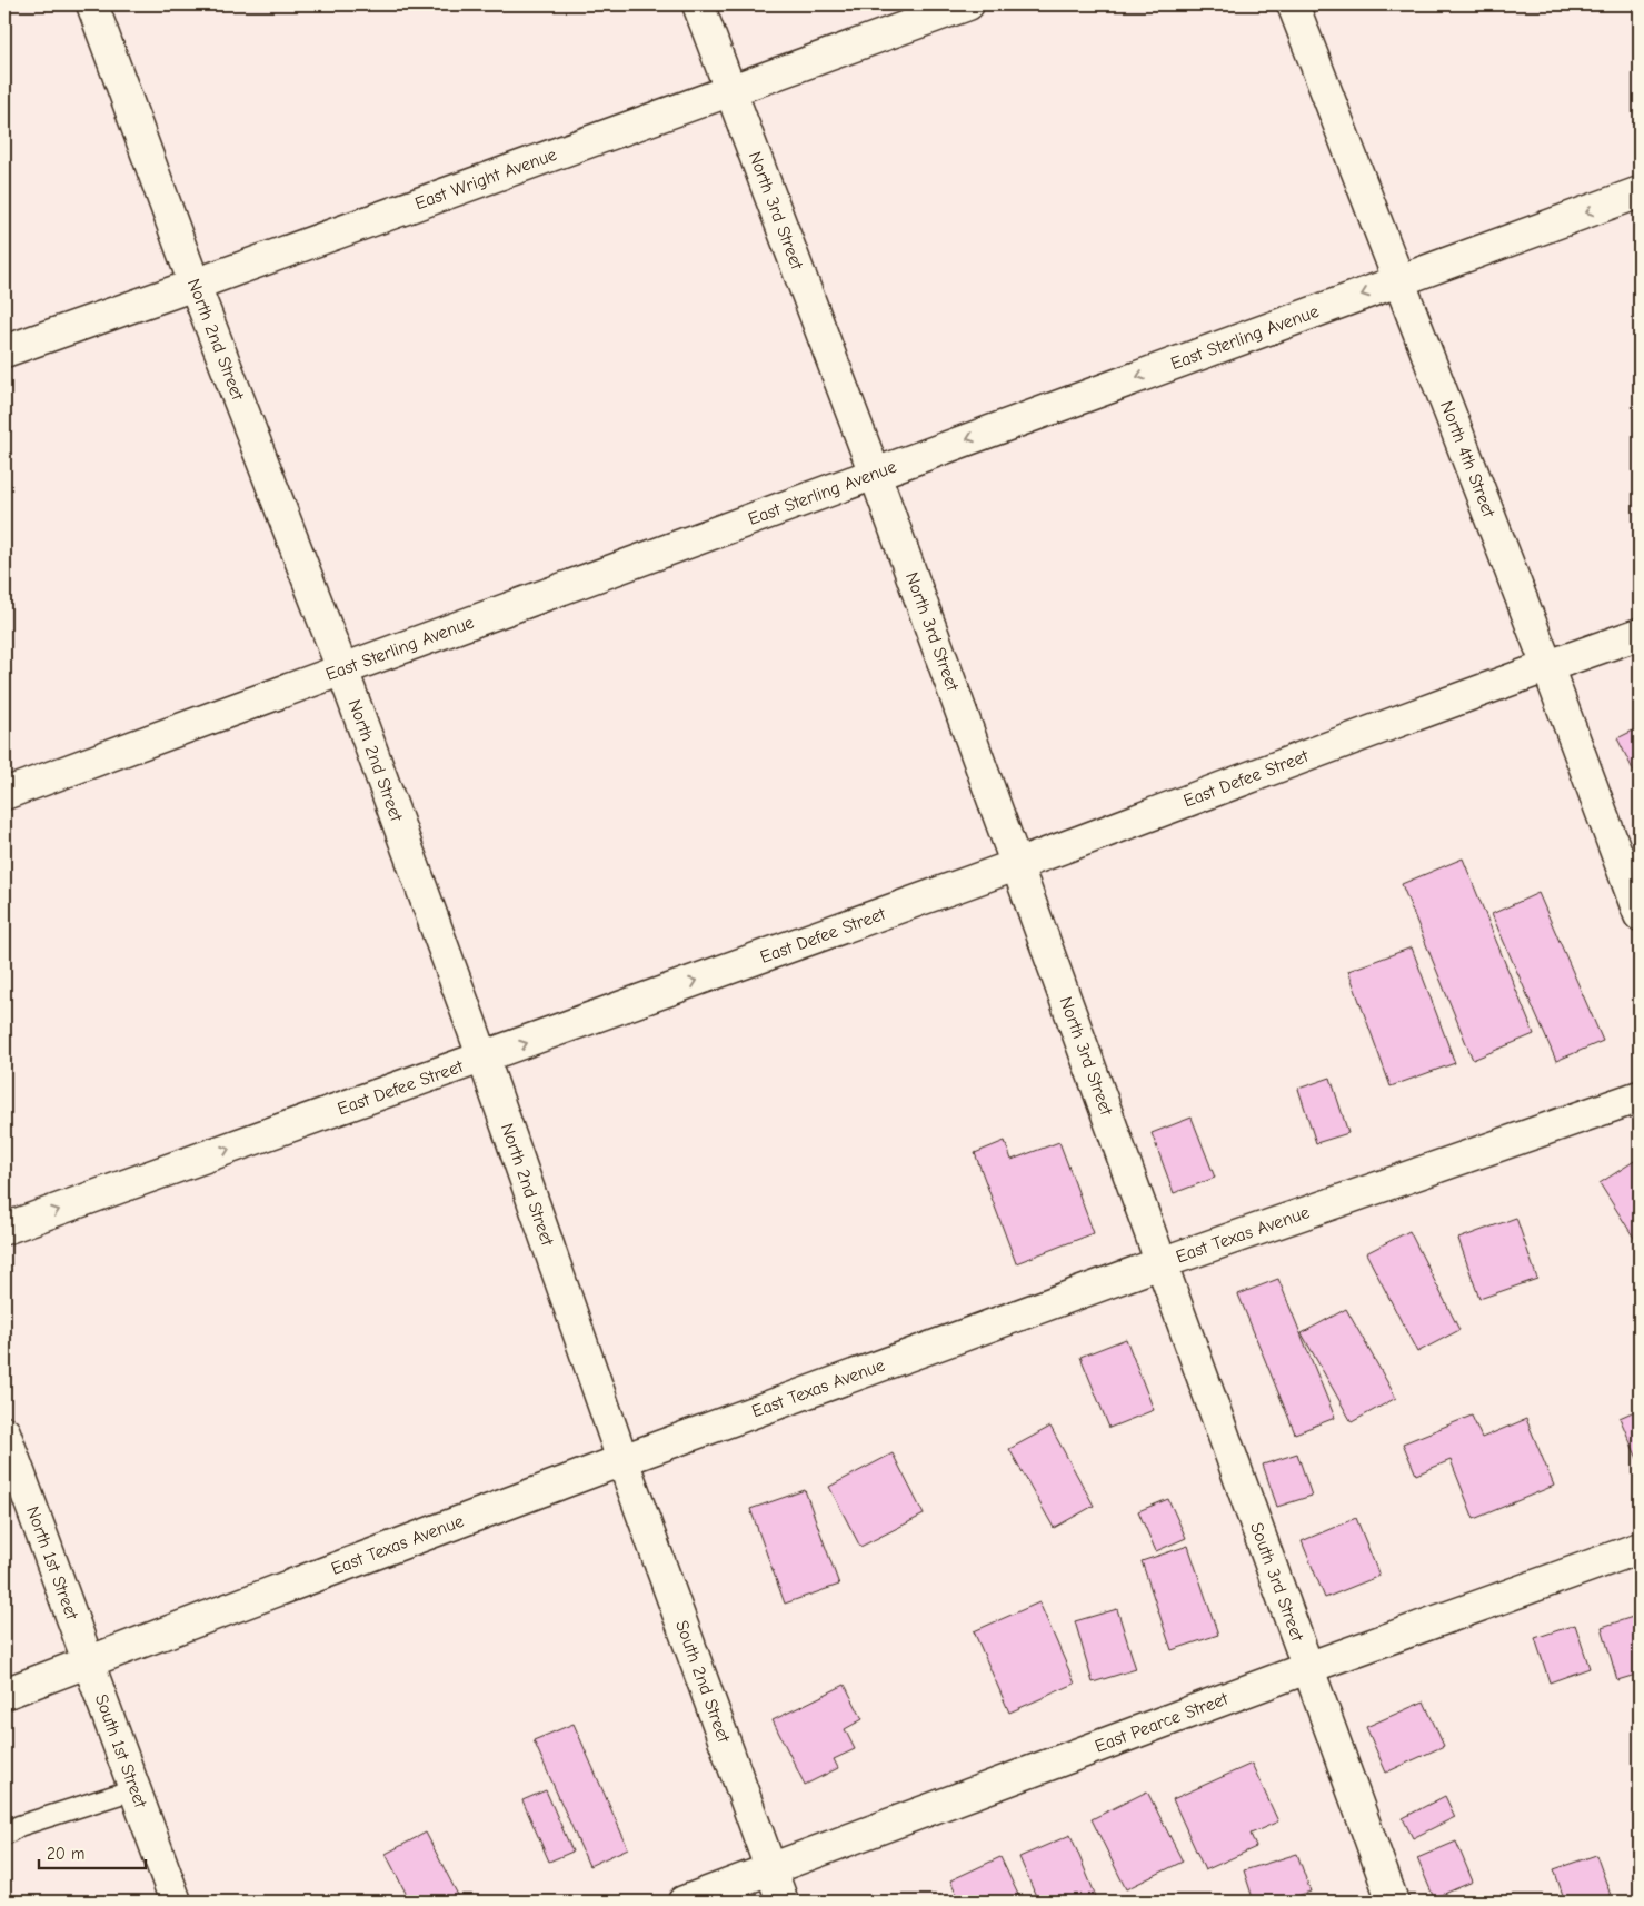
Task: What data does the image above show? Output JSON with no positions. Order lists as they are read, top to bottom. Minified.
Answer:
{"streets":{"street":["East Wright Avenue","North 3rd Street","East Sterling Avenue","North 2nd Street","North 4th Street","East Defee Street","East Texas Avenue","North 1st Street","South 3rd Street","South 2nd Street","East Pearce Street","South 1st Street"]},"crossings":[["East Wright Avenue","North 3rd Street"],["East Wright Avenue","North 2nd Street"],["North 3rd Street","East Sterling Avenue"],["North 3rd Street","East Defee Street"],["North 3rd Street","East Texas Avenue"],["North 3rd Street","South 3rd Street"],["East Sterling Avenue","North 2nd Street"],["East Sterling Avenue","North 4th Street"],["North 2nd Street","East Defee Street"],["North 2nd Street","East Texas Avenue"],["North 2nd Street","South 2nd Street"],["North 4th Street","East Defee Street"],["East Texas Avenue","North 1st Street"],["East Texas Avenue","South 3rd Street"],["East Texas Avenue","South 2nd Street"],["East Texas Avenue","South 1st Street"],["North 1st Street","South 1st Street"],["South 3rd Street","East Pearce Street"],["South 2nd Street","East Pearce Street"]],"one_way":["East Sterling Avenue","East Defee Street"],"scale_bar":"20 m"}
